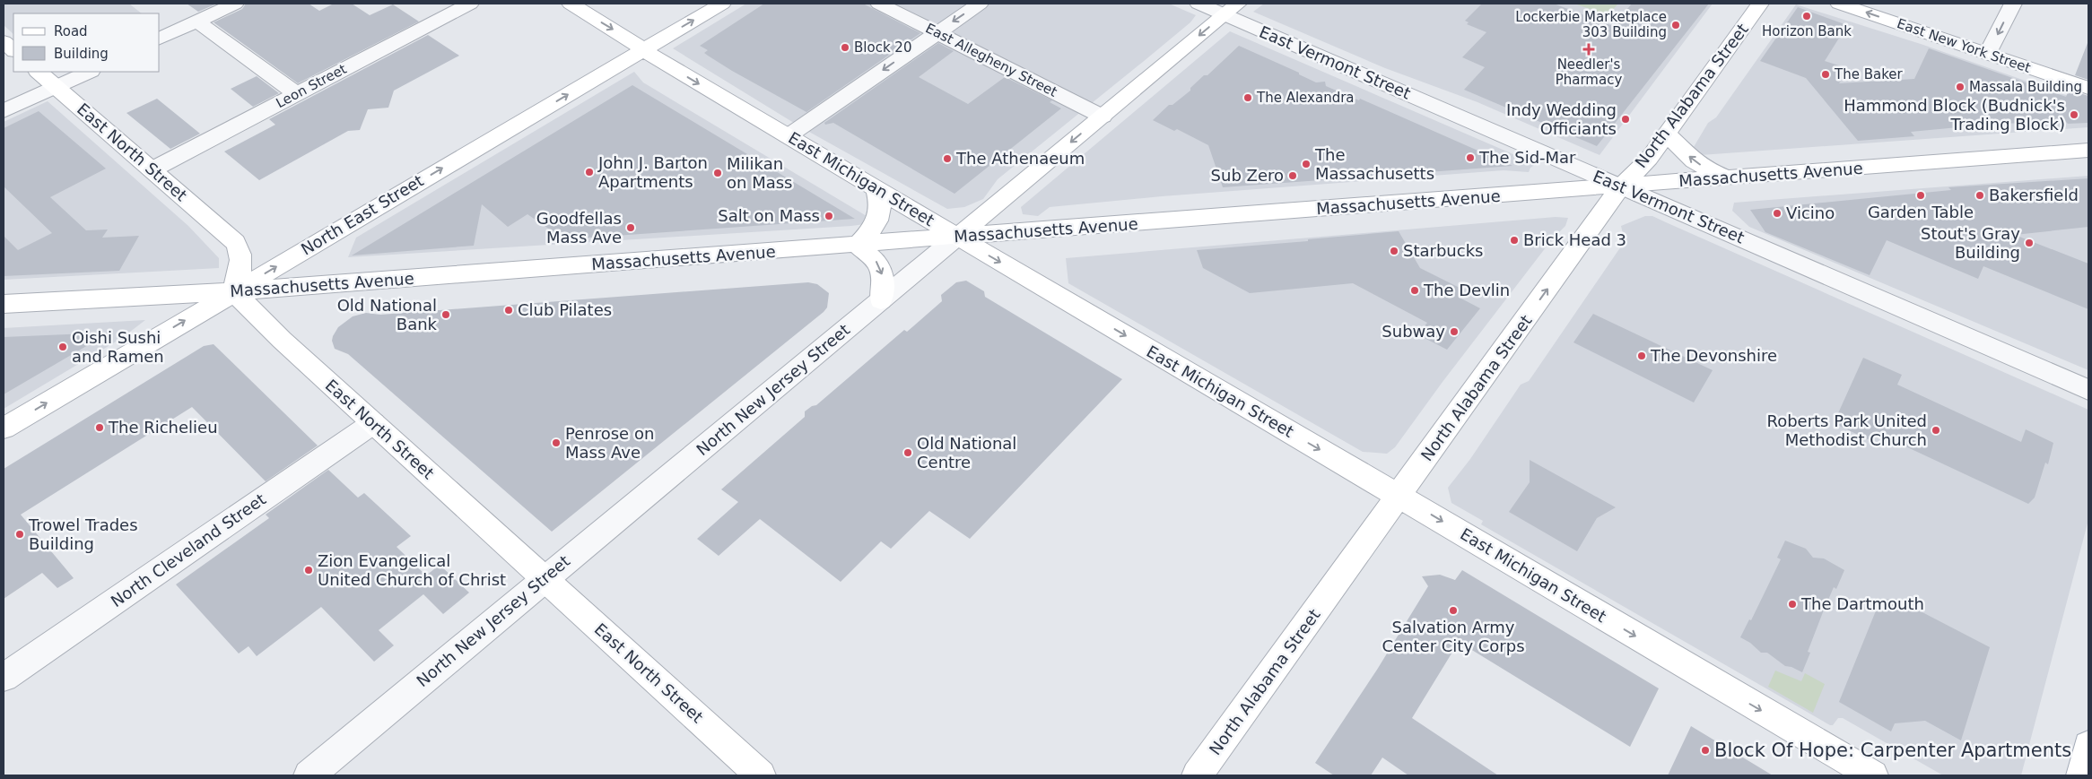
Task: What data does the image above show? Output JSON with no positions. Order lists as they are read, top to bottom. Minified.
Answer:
{"streets":{"main road":["East New York Street","North Alabama Street","East North Street","Massachusetts Avenue","East Michigan Street","North East Street","North New Jersey Street"],"street":["East Allegheny Street","East Vermont Street","Leon Street","North Cleveland Street"]},"crossings":[["East Allegheny Street","North New Jersey Street"],["East Vermont Street","North Alabama Street"],["East Vermont Street","Massachusetts Avenue"],["East Vermont Street","North New Jersey Street"],["Leon Street","East North Street"],["North Alabama Street","Massachusetts Avenue"],["North Alabama Street","East Michigan Street"],["East North Street","Massachusetts Avenue"],["East North Street","North East Street"],["East North Street","North New Jersey Street"],["East North Street","North Cleveland Street"],["Massachusetts Avenue","East Michigan Street"],["Massachusetts Avenue","North East Street"],["Massachusetts Avenue","North New Jersey Street"],["East Michigan Street","North East Street"],["East Michigan Street","North New Jersey Street"]],"one_way":["East New York Street","North Alabama Street","East Michigan Street","North East Street"],"places":{"other":["Horizon Bank","Lockerbie Marketplace 303 Building","Block 20","The Baker","Massala Building","The Alexandra","Hammond Block (Budnick's Trading Block)","Indy Wedding Officiants","The Sid-Mar","The Athenaeum","The Massachusetts","John J. Barton Apartments","Milikan on Mass","Sub Zero","Garden Table","Bakersfield","Vicino","Salt on Mass","Goodfellas Mass Ave","Brick Head 3","Stout's Gray Building","Starbucks","The Devlin","Club Pilates","Old National Bank","Subway","Oishi Sushi and Ramen","The Devonshire","The Richelieu","Roberts Park United Methodist Church","Penrose on Mass Ave","Old National Centre","Trowel Trades Building","Zion Evangelical United Church of Christ","The Dartmouth","Salvation Army Center City Corps","Block Of Hope: Carpenter Apartments"],"health":["Needler's Pharmacy"]},"legend":["Road","Building"]}
